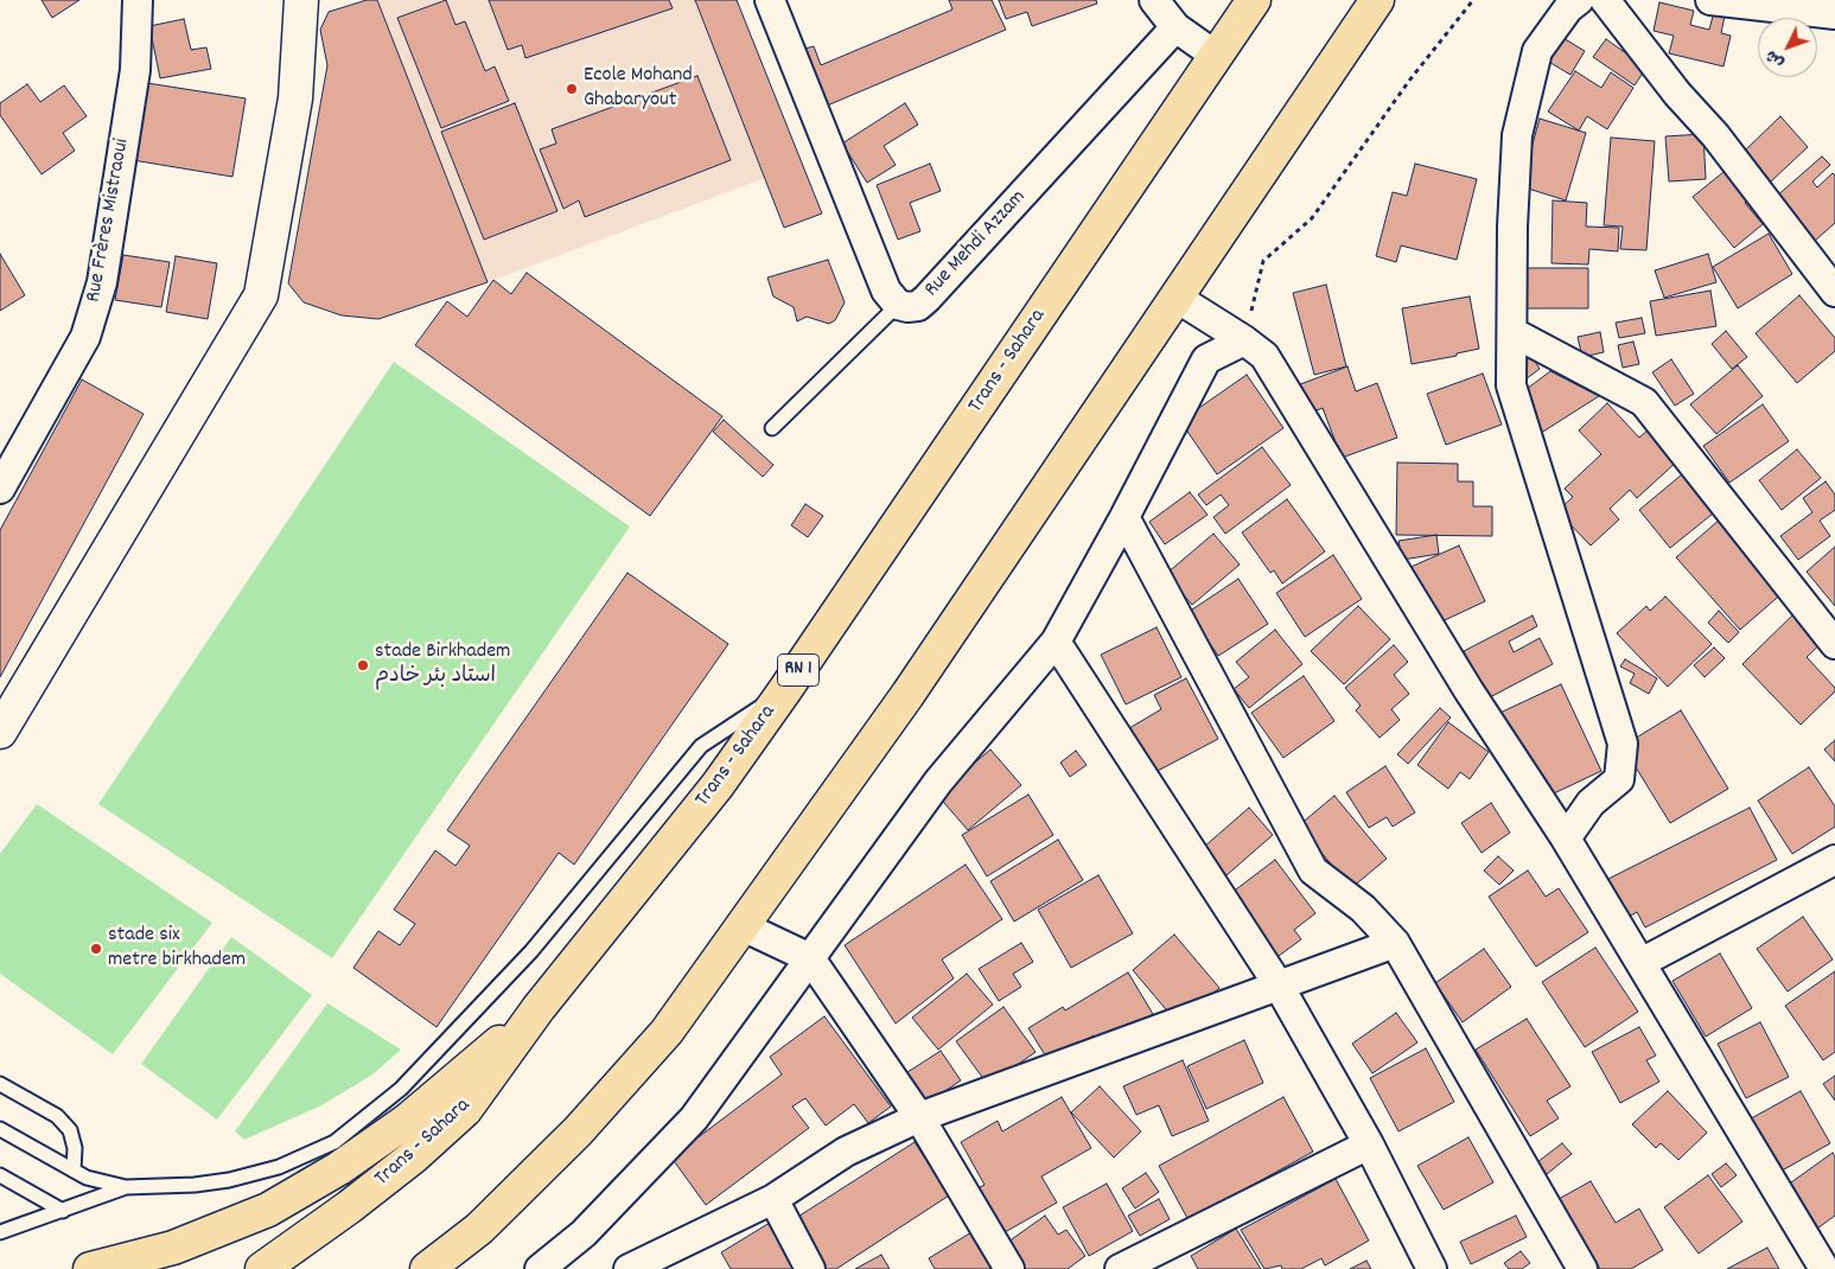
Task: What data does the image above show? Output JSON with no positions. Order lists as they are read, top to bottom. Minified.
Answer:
{"streets":{"highway":["Trans - Sahara","RN 1"],"street":["Rue Frères Mistraoui","Rue Mehdi Azzam"]},"places":["Ecole Mohand Ghabaryout","stade Birkhadem استاد بئر خادم","stade six metre birkhadem"],"north":"bottom left"}
